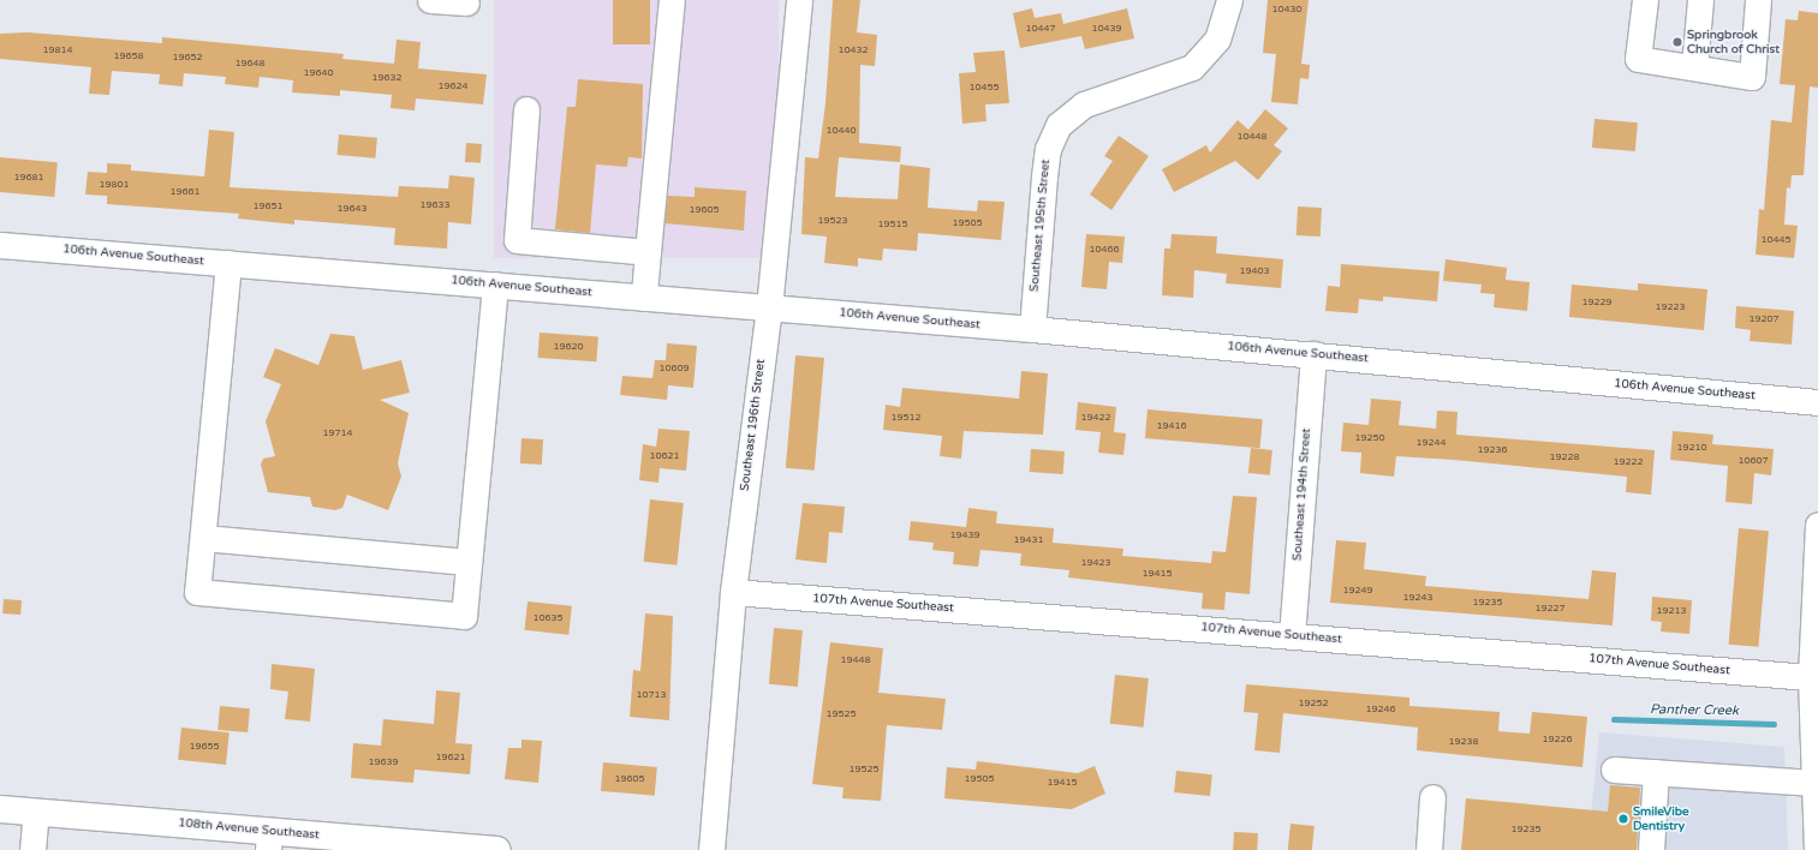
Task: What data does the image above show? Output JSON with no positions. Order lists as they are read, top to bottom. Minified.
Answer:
{"streets":{"main road":["108th Avenue Southeast"],"street":["Southeast 195th Street","106th Avenue Southeast","Southeast 196th Street","Southeast 194th Street","107th Avenue Southeast"]},"crossings":[["Southeast 195th Street","106th Avenue Southeast"],["106th Avenue Southeast","Southeast 196th Street"],["106th Avenue Southeast","Southeast 194th Street"],["Southeast 196th Street","107th Avenue Southeast"],["Southeast 194th Street","107th Avenue Southeast"]],"water":["Panther Creek"],"places":["Springbrook Church of Christ","SmileVibe Dentistry"],"house_numbers":["10430","10447","10439","19814","10432","19658","19652","19648","19640","19632","19624","10455","10440","10448","19681","19801","19661","19633","19651","19643","19605","19523","19505","19515","10445","10466","19403","19229","19223","19207","19620","10609","19512","19422","19416","19714","19250","19244","19210","19236","10621","19228","10607","19222","19439","19431","19423","19415","19249","19243","19235","19227","19213","10635","19448","10713","19252","19246","19525","19226","19238","19655","19621","19639","19525","19605","19505","19415","19235"]}
